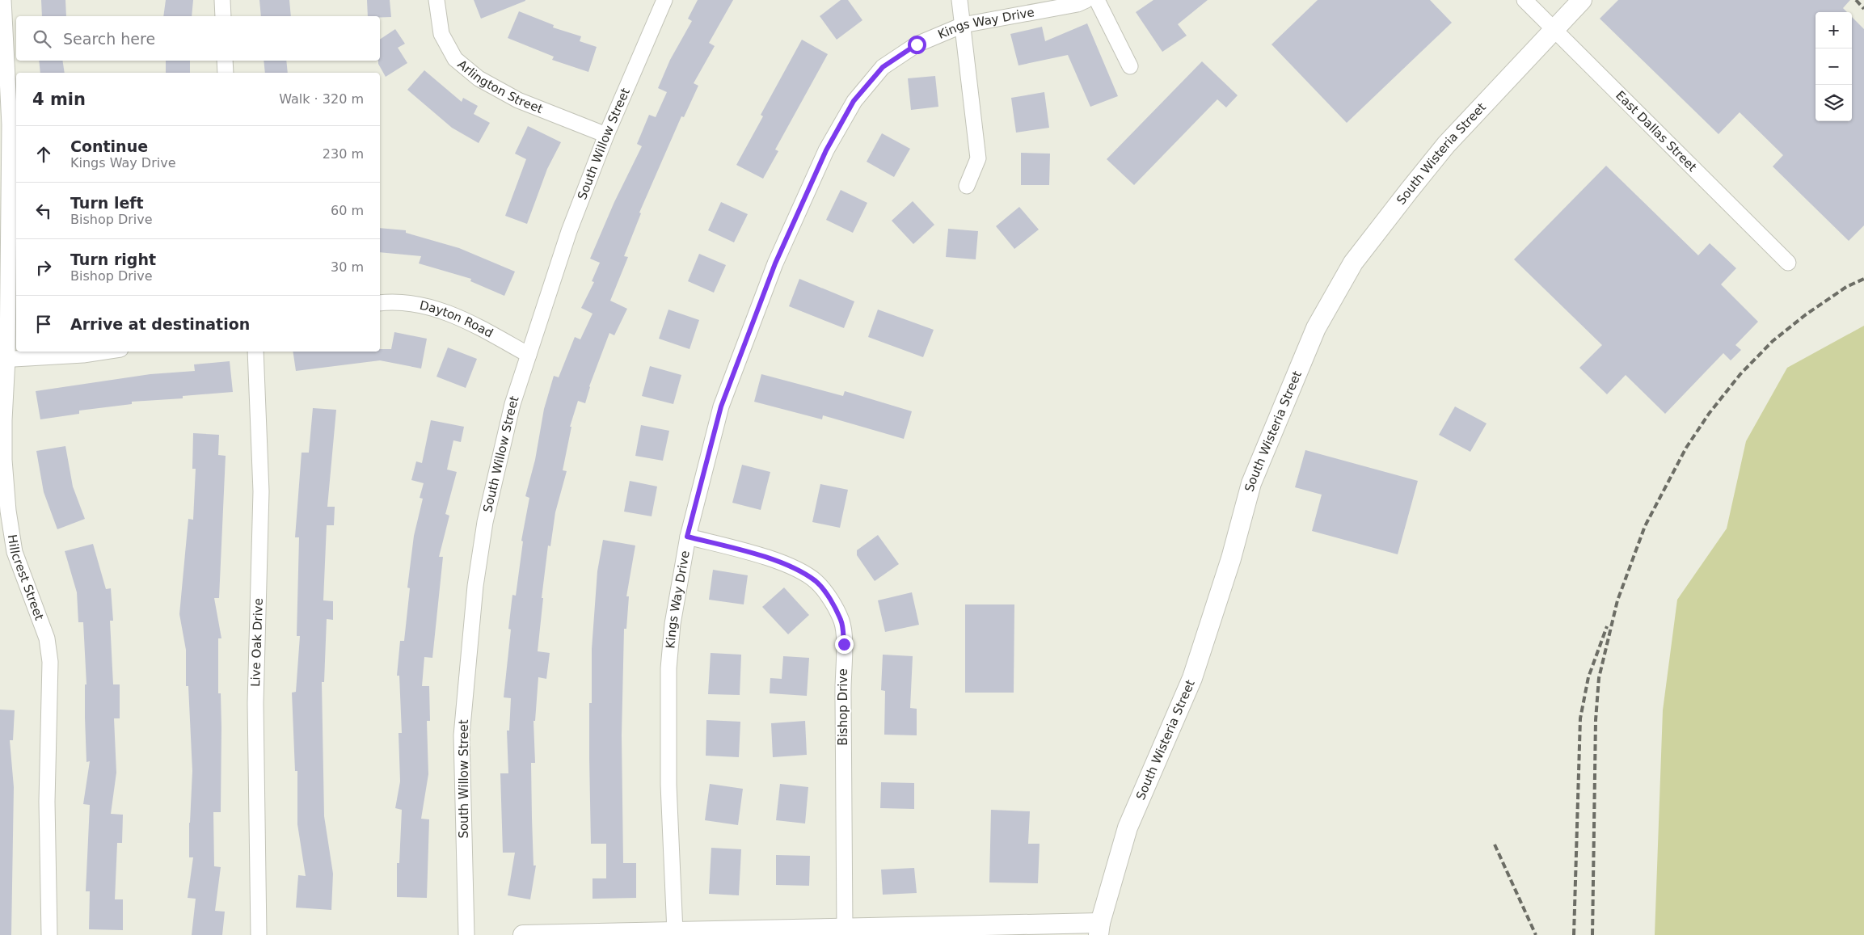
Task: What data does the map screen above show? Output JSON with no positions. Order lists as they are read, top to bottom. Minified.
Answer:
{"streets":{"street":["Kings Way Drive","Arlington Street","East Dallas Street","South Willow Street","South Wisteria Street","Dayton Road","Hillcrest Street","Live Oak Drive","Bishop Drive"]},"crossings":[["Kings Way Drive","Bishop Drive"],["Arlington Street","South Willow Street"],["East Dallas Street","South Wisteria Street"],["South Willow Street","Dayton Road"]],"page":{"map_buttons":["+","−"],"search":"Search here","heading":["4 min","Walk · 320 m"],"list":[["Continue","Kings Way Drive","230 m"],["Turn left","Bishop Drive","60 m"],["Turn right","Bishop Drive","30 m"],"Arrive at destination"]}}
